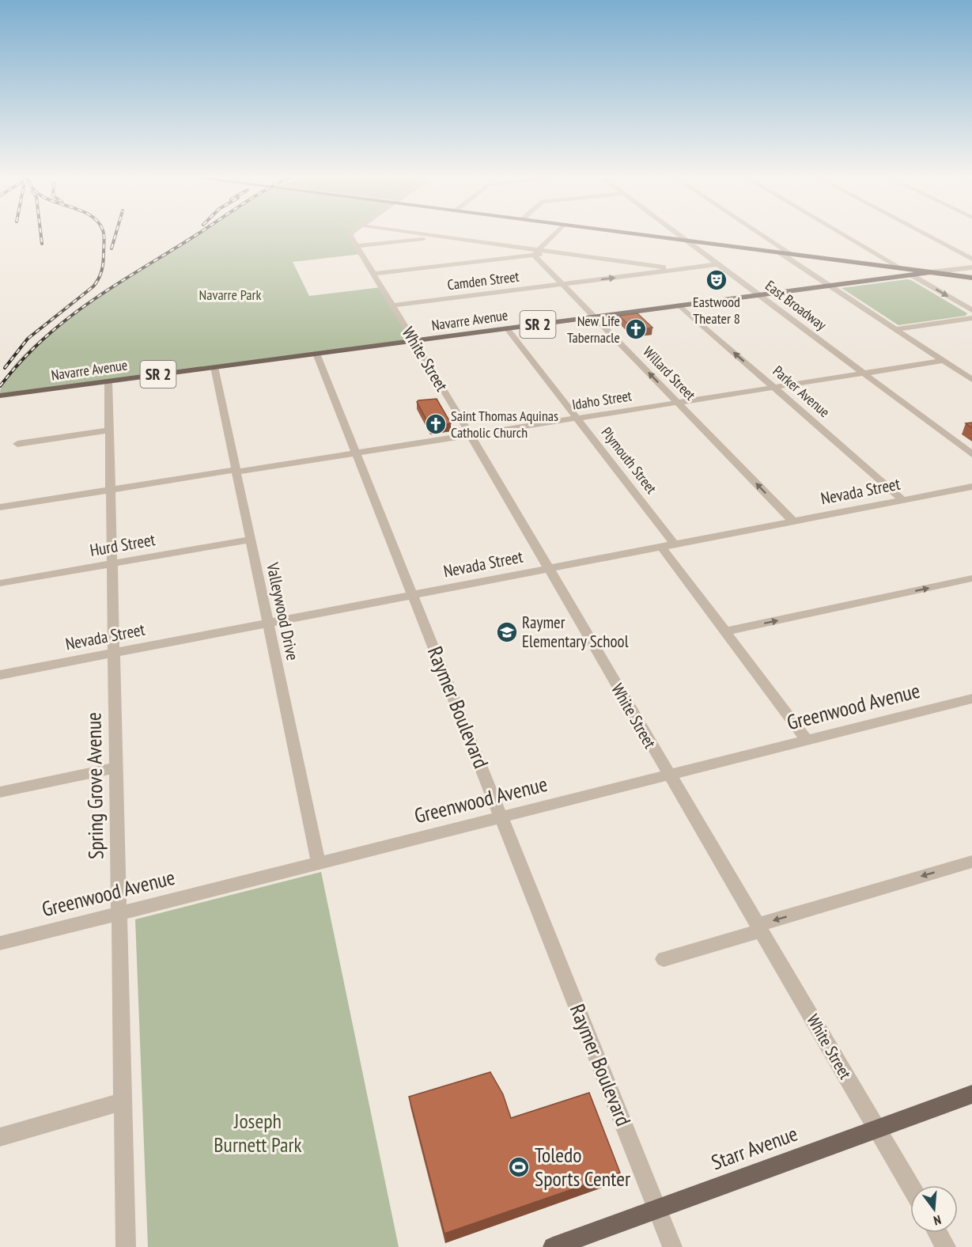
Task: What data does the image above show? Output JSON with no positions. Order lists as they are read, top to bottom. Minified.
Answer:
{"streets":{"main road":["Navarre Avenue","SR 2","Starr Avenue"],"street":["Camden Street","East Broadway","White Street","Willard Street","Parker Avenue","Idaho Street","Plymouth Street","Nevada Street","Hurd Street","Valleywood Drive","Greenwood Avenue","Raymer Boulevard","Spring Grove Avenue"]},"crossings":[["Camden Street","East Broadway"],["Camden Street","White Street"],["Camden Street","Willard Street"],["East Broadway","Navarre Avenue"],["East Broadway","Idaho Street"],["Navarre Avenue","SR 2"],["Navarre Avenue","White Street"],["Navarre Avenue","Willard Street"],["Navarre Avenue","Parker Avenue"],["Navarre Avenue","Plymouth Street"],["Navarre Avenue","Valleywood Drive"],["Navarre Avenue","Raymer Boulevard"],["Navarre Avenue","Spring Grove Avenue"],["White Street","Idaho Street"],["White Street","Nevada Street"],["White Street","Greenwood Avenue"],["White Street","Starr Avenue"],["Willard Street","Idaho Street"],["Willard Street","Nevada Street"],["Parker Avenue","Idaho Street"],["Parker Avenue","Nevada Street"],["Idaho Street","Plymouth Street"],["Idaho Street","Valleywood Drive"],["Idaho Street","Raymer Boulevard"],["Idaho Street","Spring Grove Avenue"],["Plymouth Street","Nevada Street"],["Nevada Street","Valleywood Drive"],["Nevada Street","Raymer Boulevard"],["Nevada Street","Spring Grove Avenue"],["Hurd Street","Valleywood Drive"],["Hurd Street","Spring Grove Avenue"],["Valleywood Drive","Greenwood Avenue"],["Greenwood Avenue","Raymer Boulevard"],["Greenwood Avenue","Spring Grove Avenue"],["Raymer Boulevard","Starr Avenue"]],"one_way":["Willard Street","Parker Avenue"],"parks":["Navarre Park","Joseph Burnett Park"],"places":{"theatre":["Eastwood Theater 8"],"church":["New Life Tabernacle","Saint Thomas Aquinas Catholic Church"],"school or university":["Raymer Elementary School"],"sports":["Toledo Sports Center"]},"north":"bottom"}
